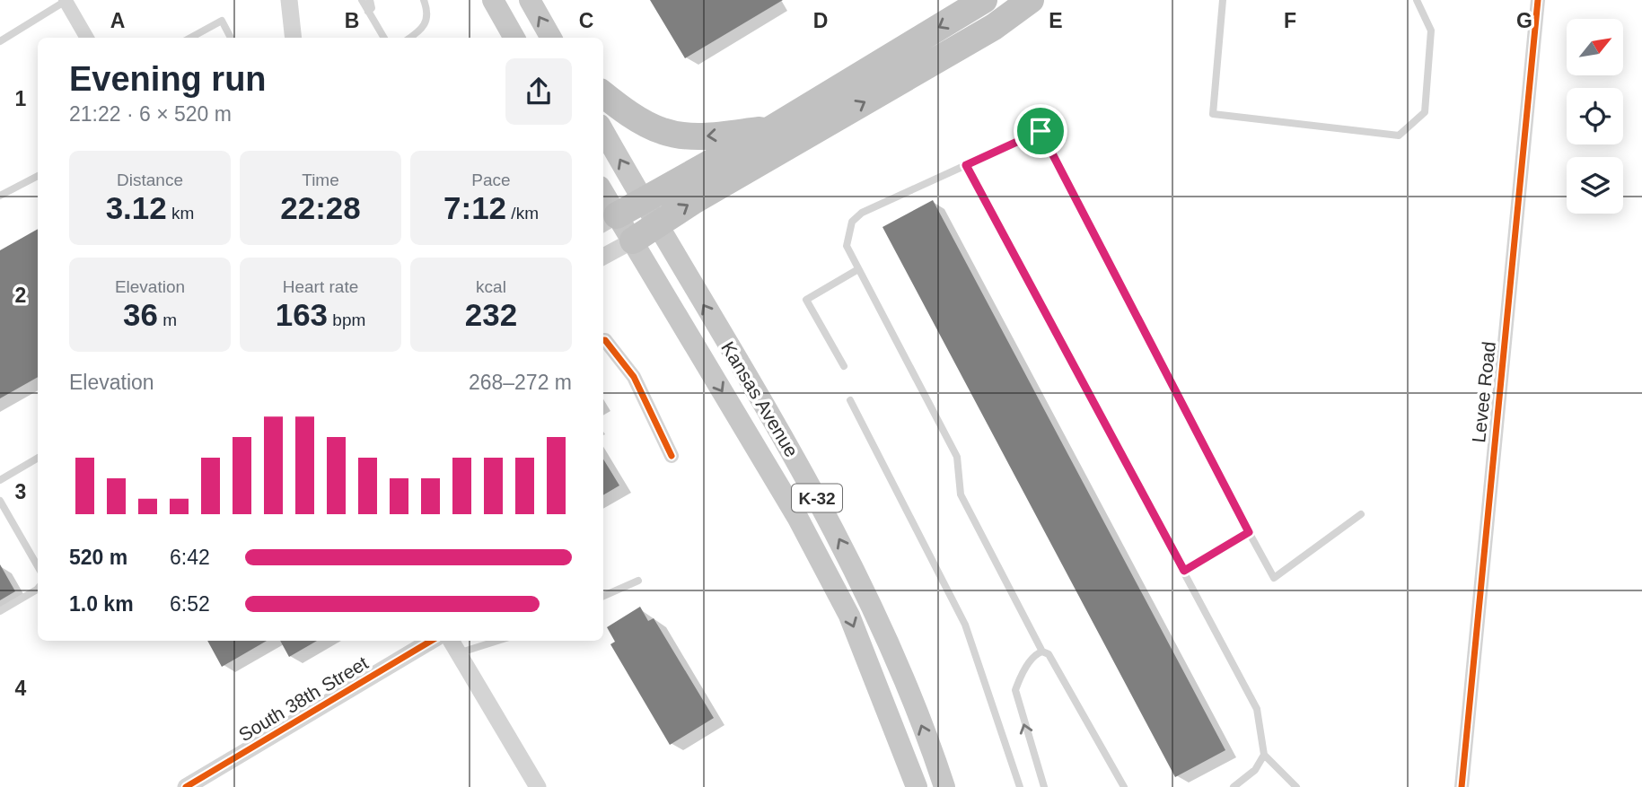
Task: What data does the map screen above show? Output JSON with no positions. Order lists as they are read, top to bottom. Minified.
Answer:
{"streets":{"main road":["Kansas Avenue","K-32"],"street":["Levee Road","South 38th Street"]},"north":"top right","page":{"heading":["Evening run","21:22 · 6 × 520 m"],"stats":[["Distance","3.12 km"],["Time","22:28"],["Pace","7:12 /km"],["Elevation","36 m"],["Heart rate","163 bpm"],["kcal","232"]],"chart":["Elevation","268–272 m"],"list":[{"name":"520 m","note":"6:42"},{"name":"1.0 km","note":"6:52"}]},"grid":{"columns":["A","B","C","D","E","F","G"],"rows":["1","2","3","4"]}}
